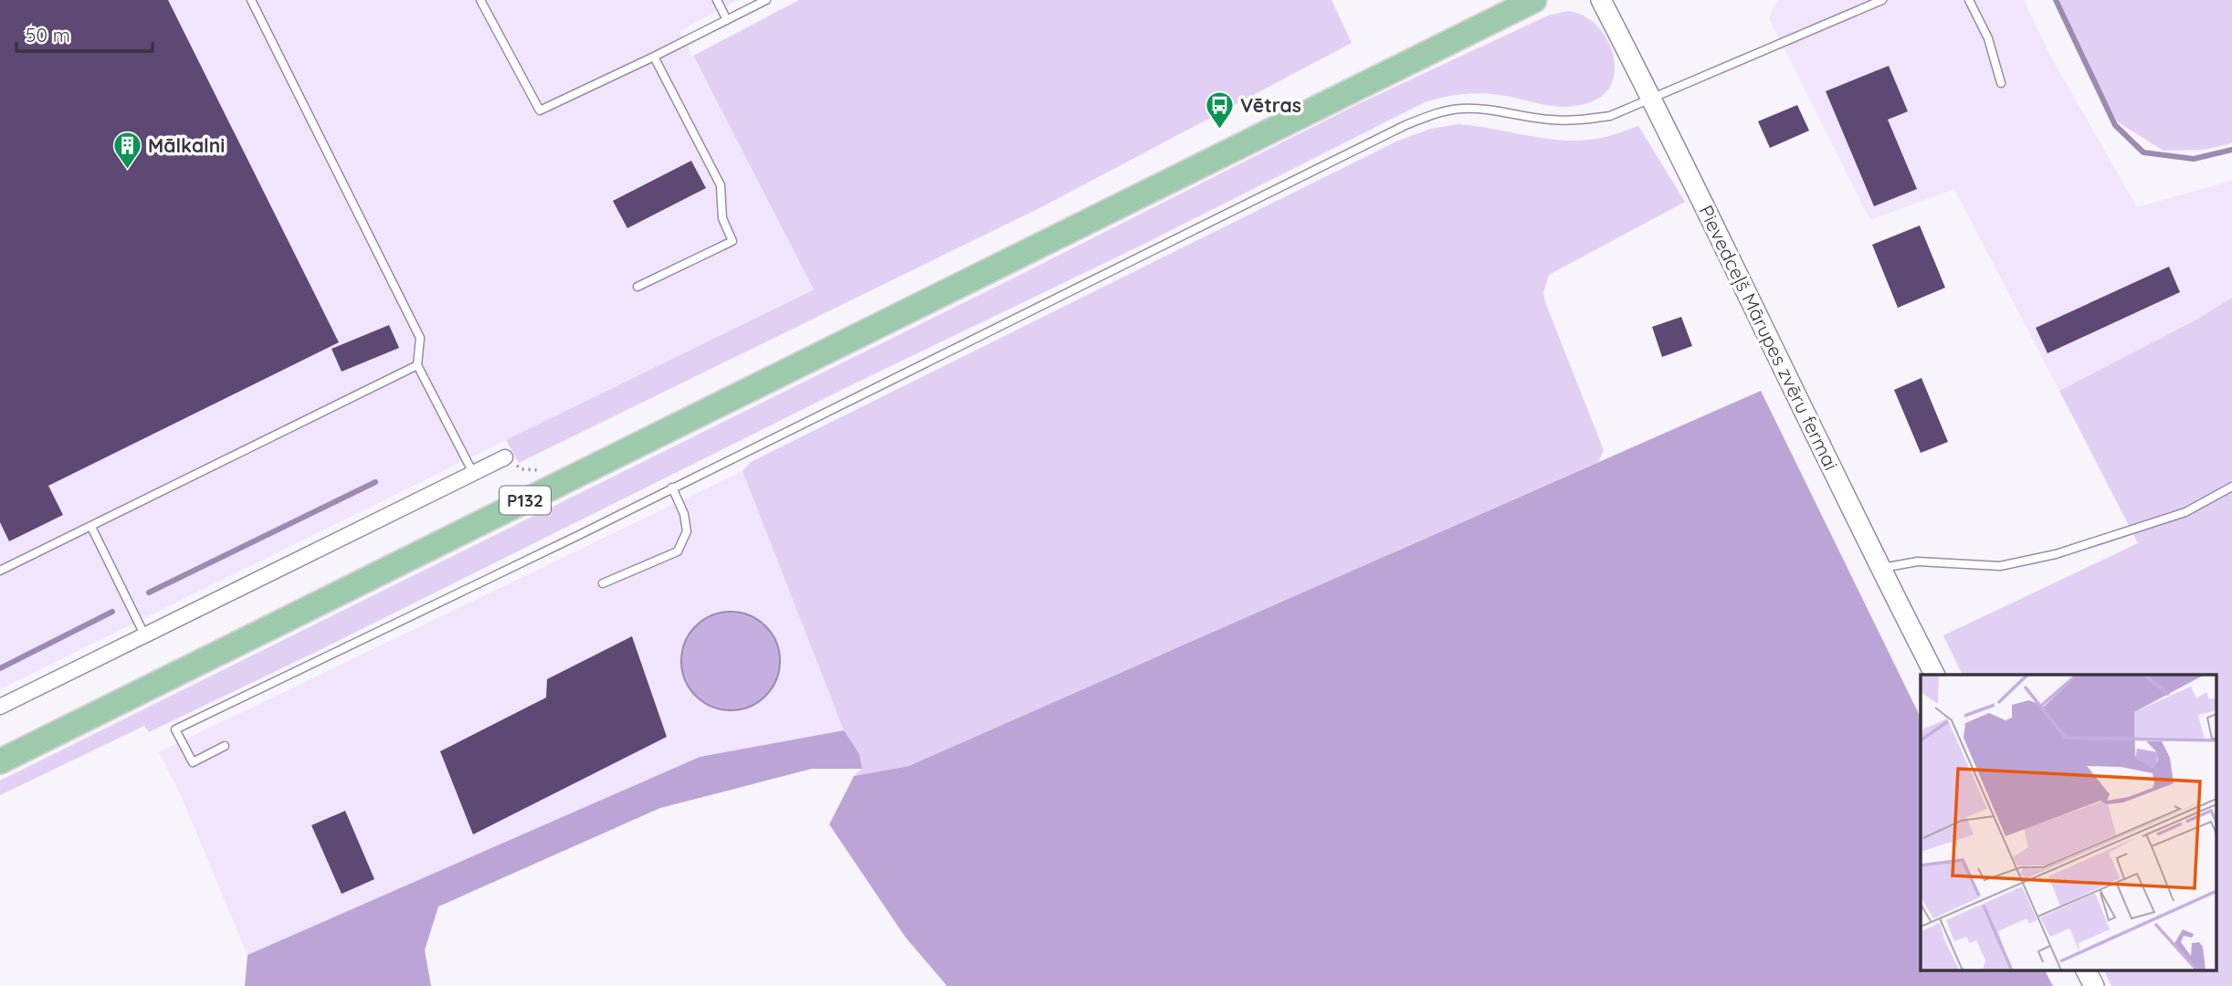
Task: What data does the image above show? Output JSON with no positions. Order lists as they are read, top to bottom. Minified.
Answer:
{"streets":{"main road":["P132"],"street":["Pievedceļš Mārupes zvēru fermai"]},"places":{"bus stop":["Vētras"],"building":["Mālkalni"]},"scale_bar":"50 m"}
